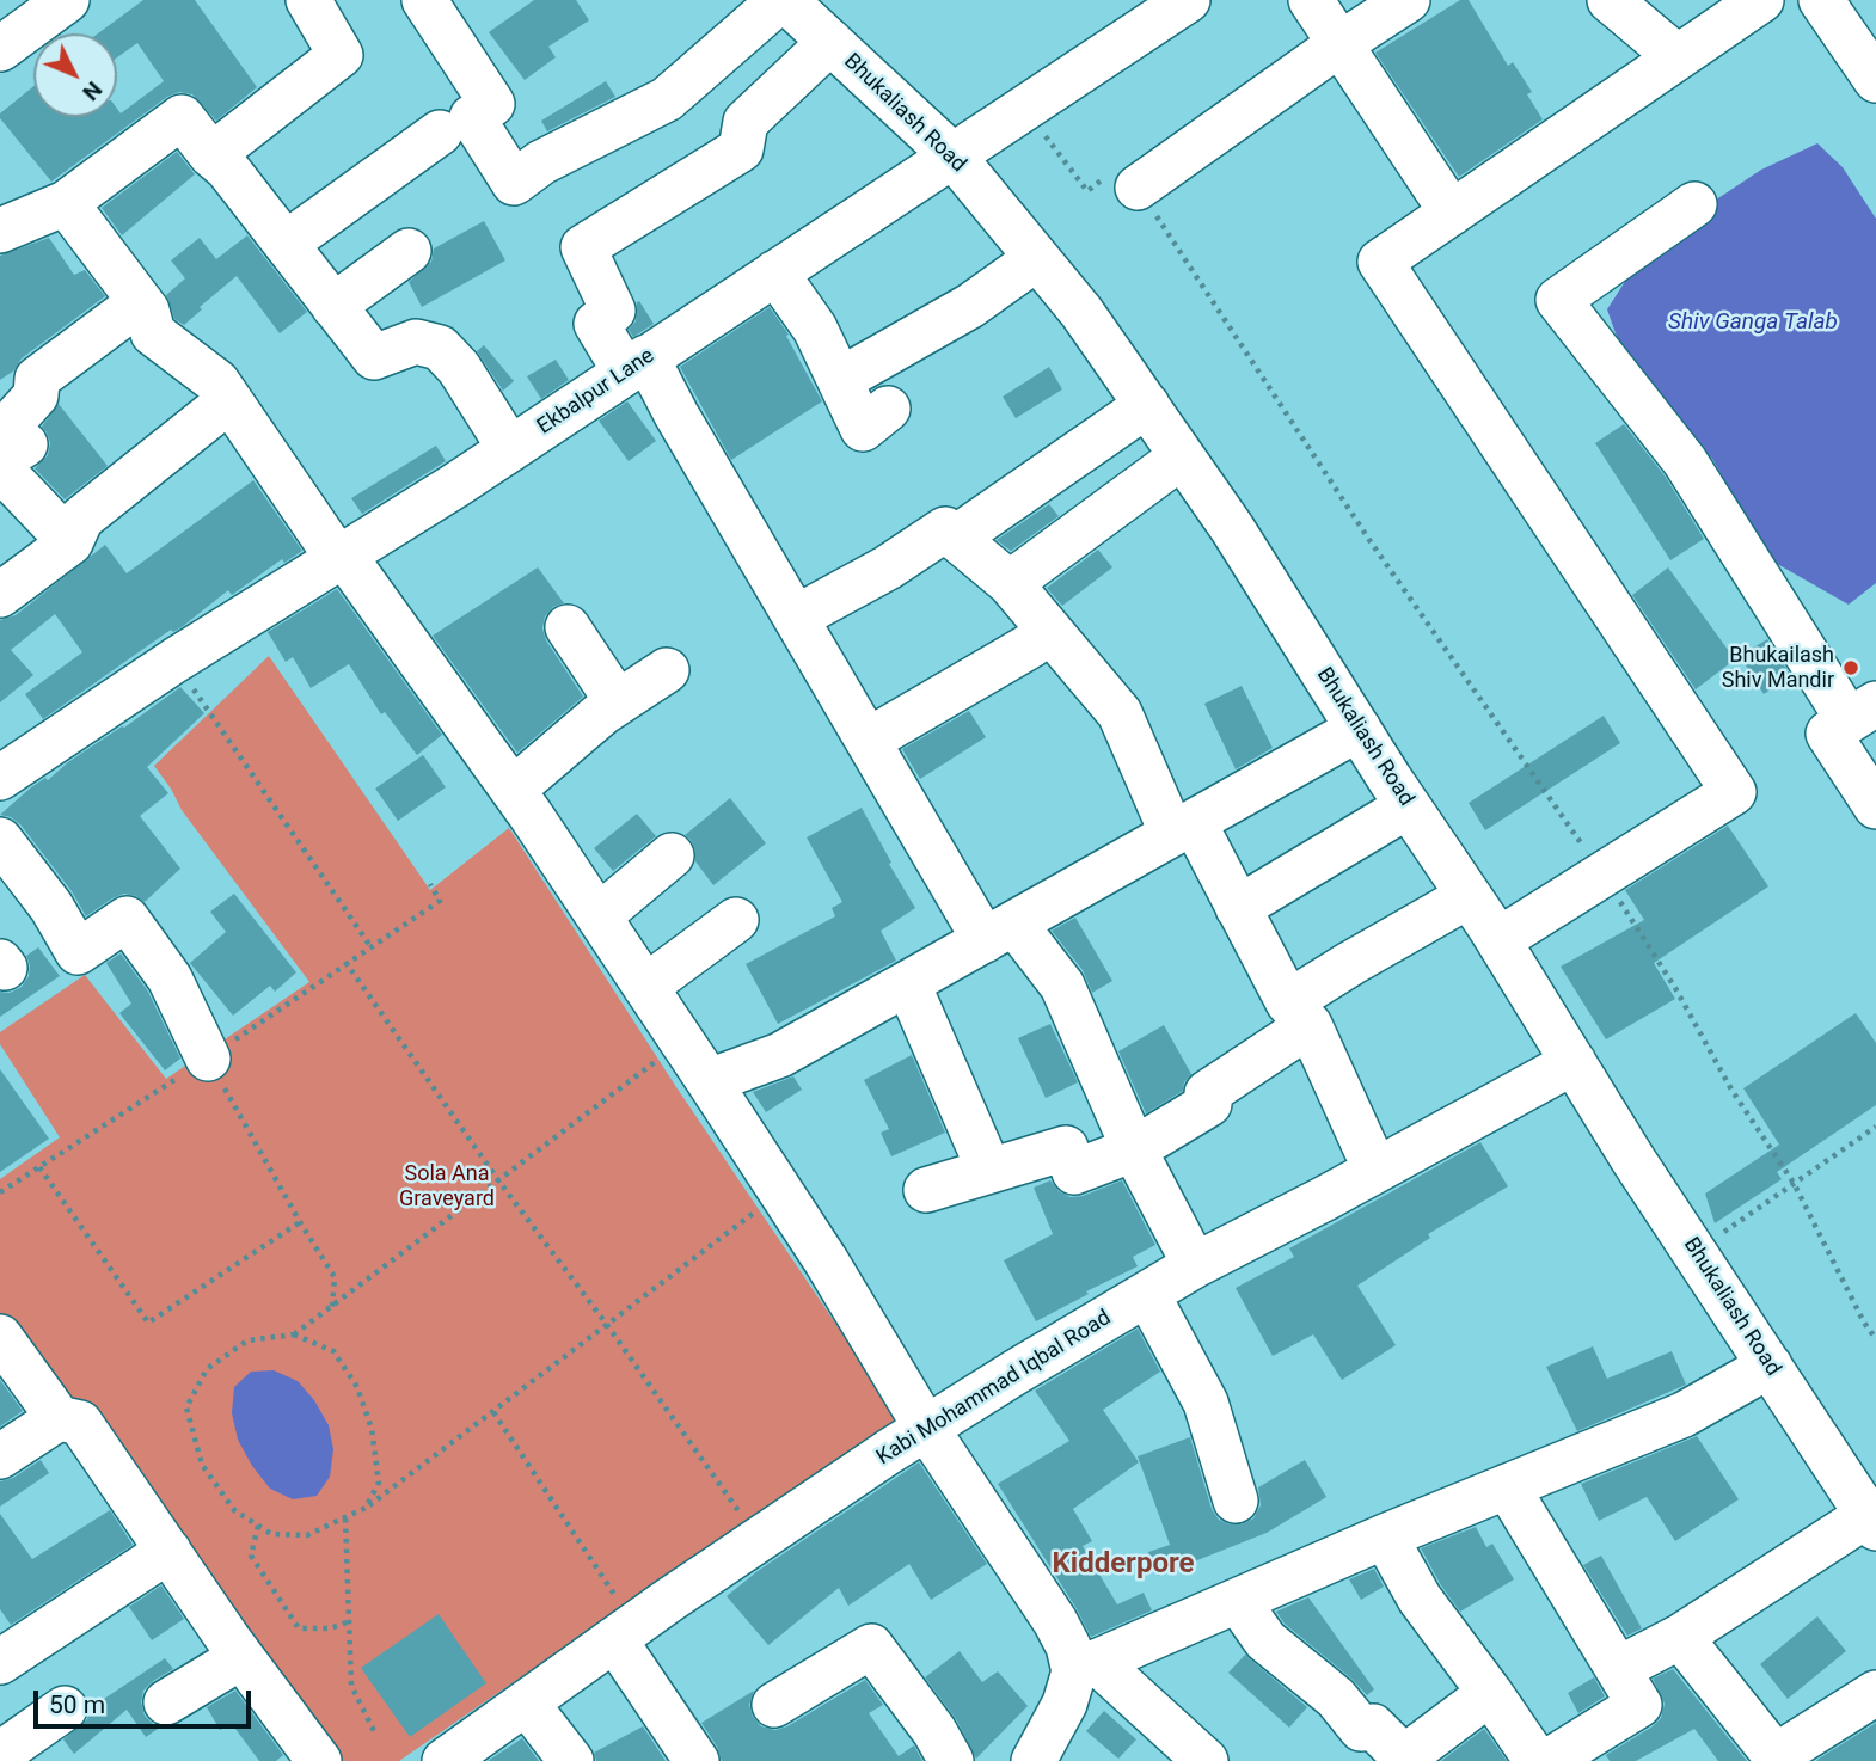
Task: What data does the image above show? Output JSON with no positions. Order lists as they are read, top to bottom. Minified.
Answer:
{"streets":{"street":["Bhukaliash Road","Ekbalpur Lane","Kabi Mohammad Iqbal Road"]},"crossings":[["Bhukaliash Road","Ekbalpur Lane"],["Bhukaliash Road","Kabi Mohammad Iqbal Road"]],"districts":["Kidderpore"],"water":["Shiv Ganga Talab"],"parks":["Sola Ana Graveyard"],"places":["Bhukailash Shiv Mandir"],"scale_bar":"50 m","north":"bottom right"}
